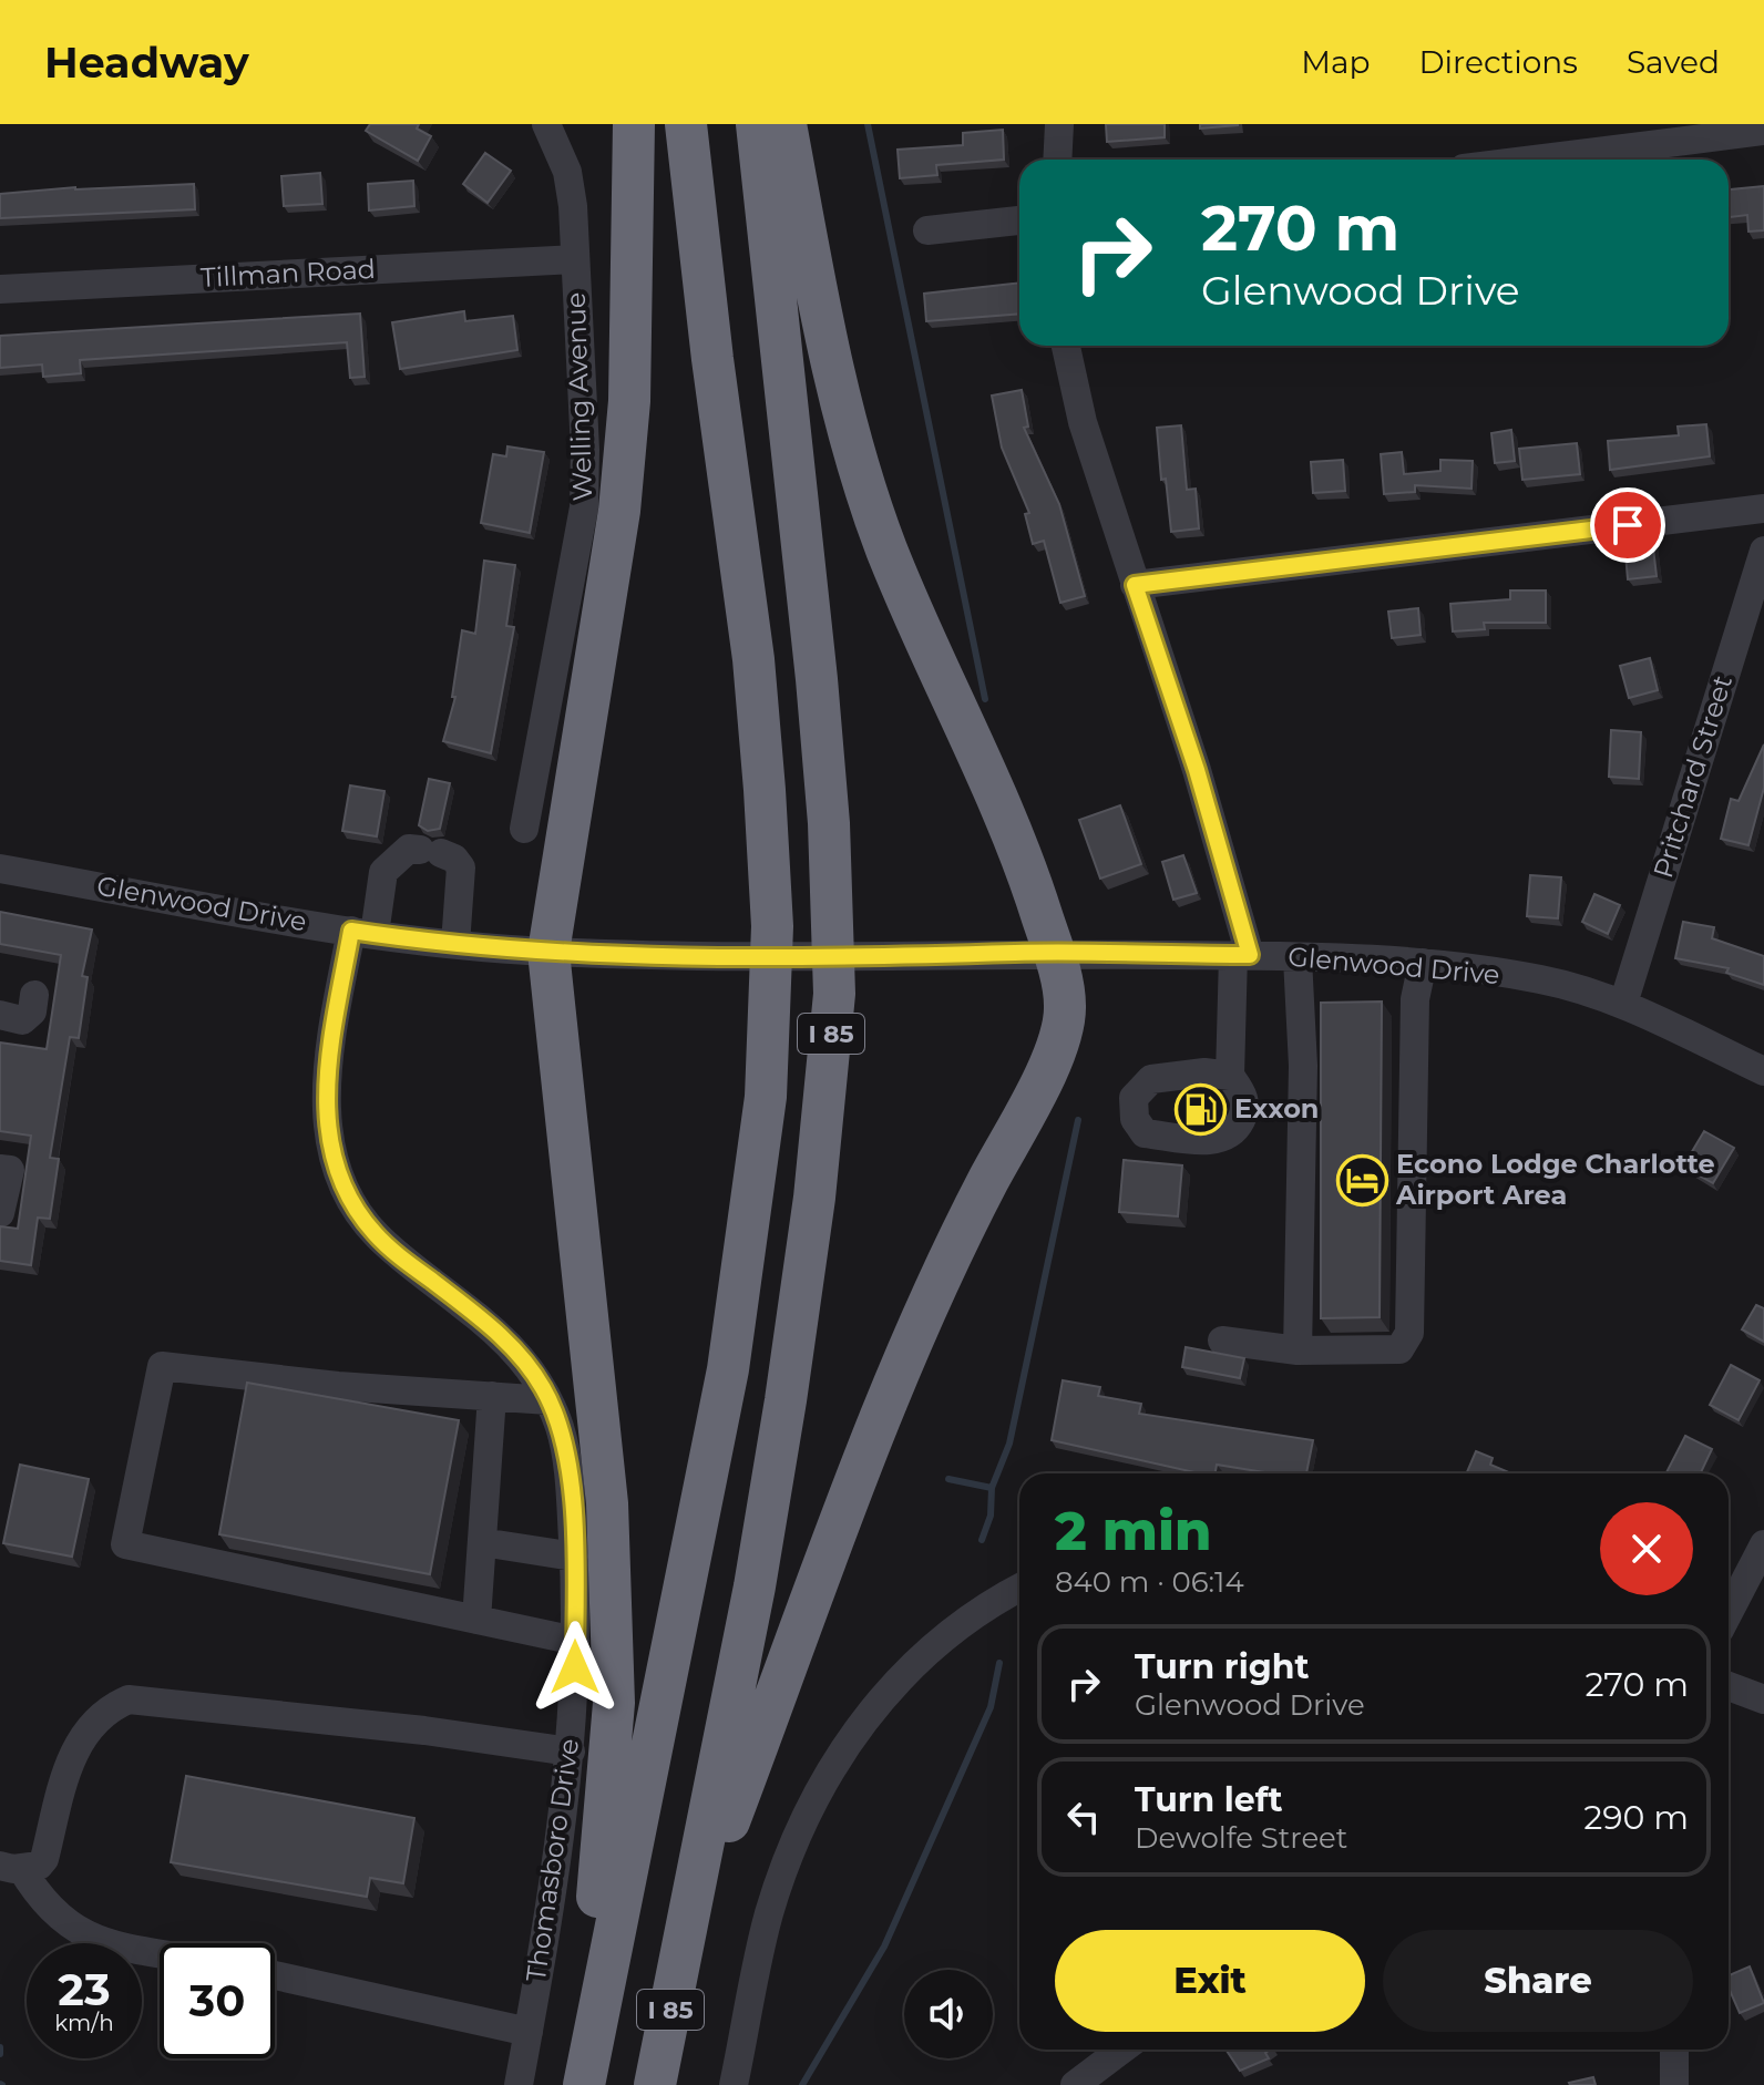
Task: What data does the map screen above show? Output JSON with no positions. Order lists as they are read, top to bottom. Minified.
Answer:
{"streets":{"highway":["I 85"],"street":["Tillman Road","Welling Avenue","Pritchard Street","Glenwood Drive","Thomasboro Drive"]},"crossings":[["Tillman Road","Welling Avenue"],["Pritchard Street","Glenwood Drive"],["Glenwood Drive","Thomasboro Drive"]],"places":{"fuel station":["Exxon"],"hotel":["Econo Lodge Charlotte Airport Area"]},"page":{"header":"Headway","nav":["Map","Directions","Saved"],"turn":["270 m","Glenwood Drive"],"heading":["2 min","840 m · 06:14"],"list":[{"name":"Turn right","note":"Glenwood Drive","value":"270 m"},{"name":"Turn left","note":"Dewolfe Street","value":"290 m"}],"buttons":["Exit","Share"],"speed":"23 km/h","limit":"30"}}
